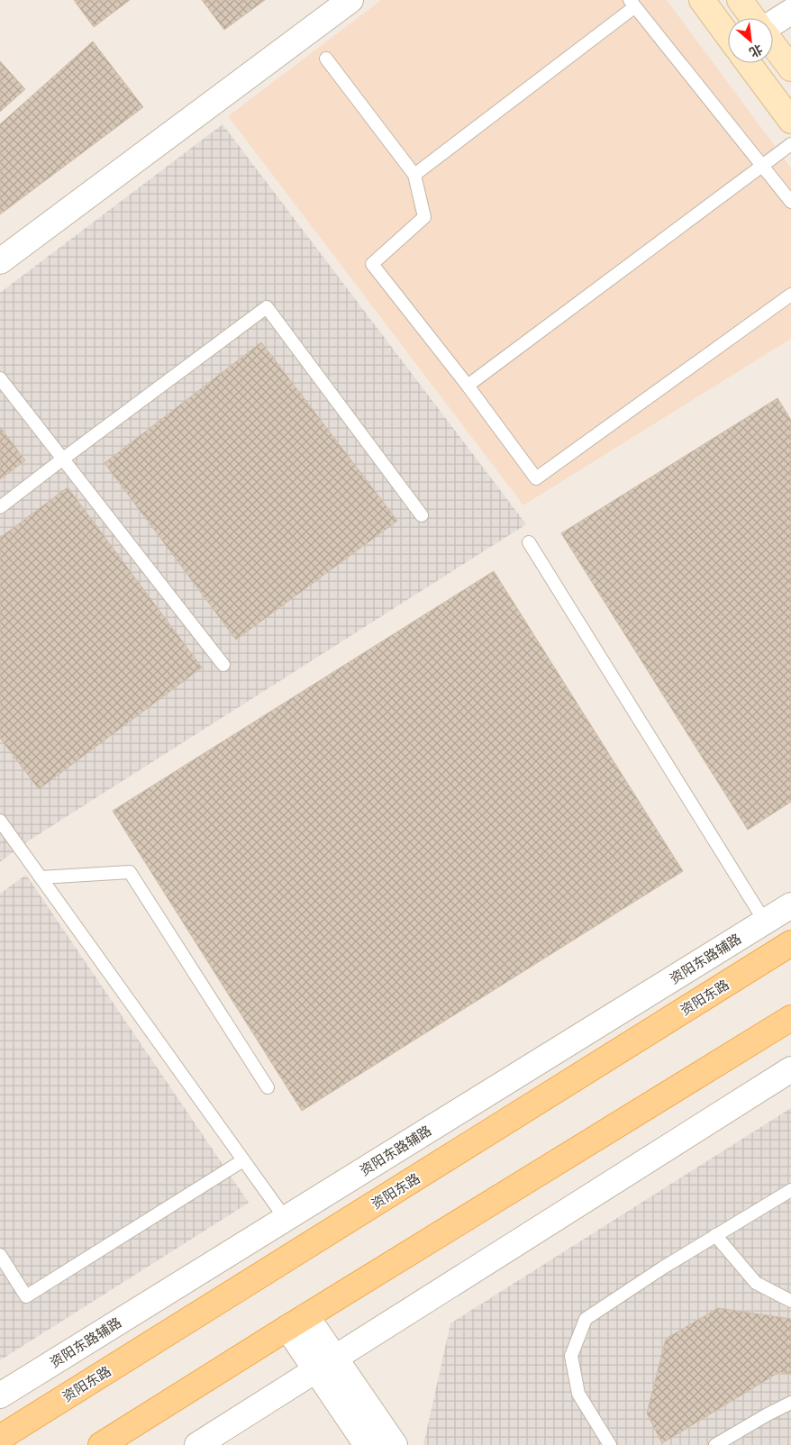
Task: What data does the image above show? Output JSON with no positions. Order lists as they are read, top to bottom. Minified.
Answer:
{"streets":{"main road":["资阳东路"],"street":["资阳东路辅路"]},"north":"bottom right"}
